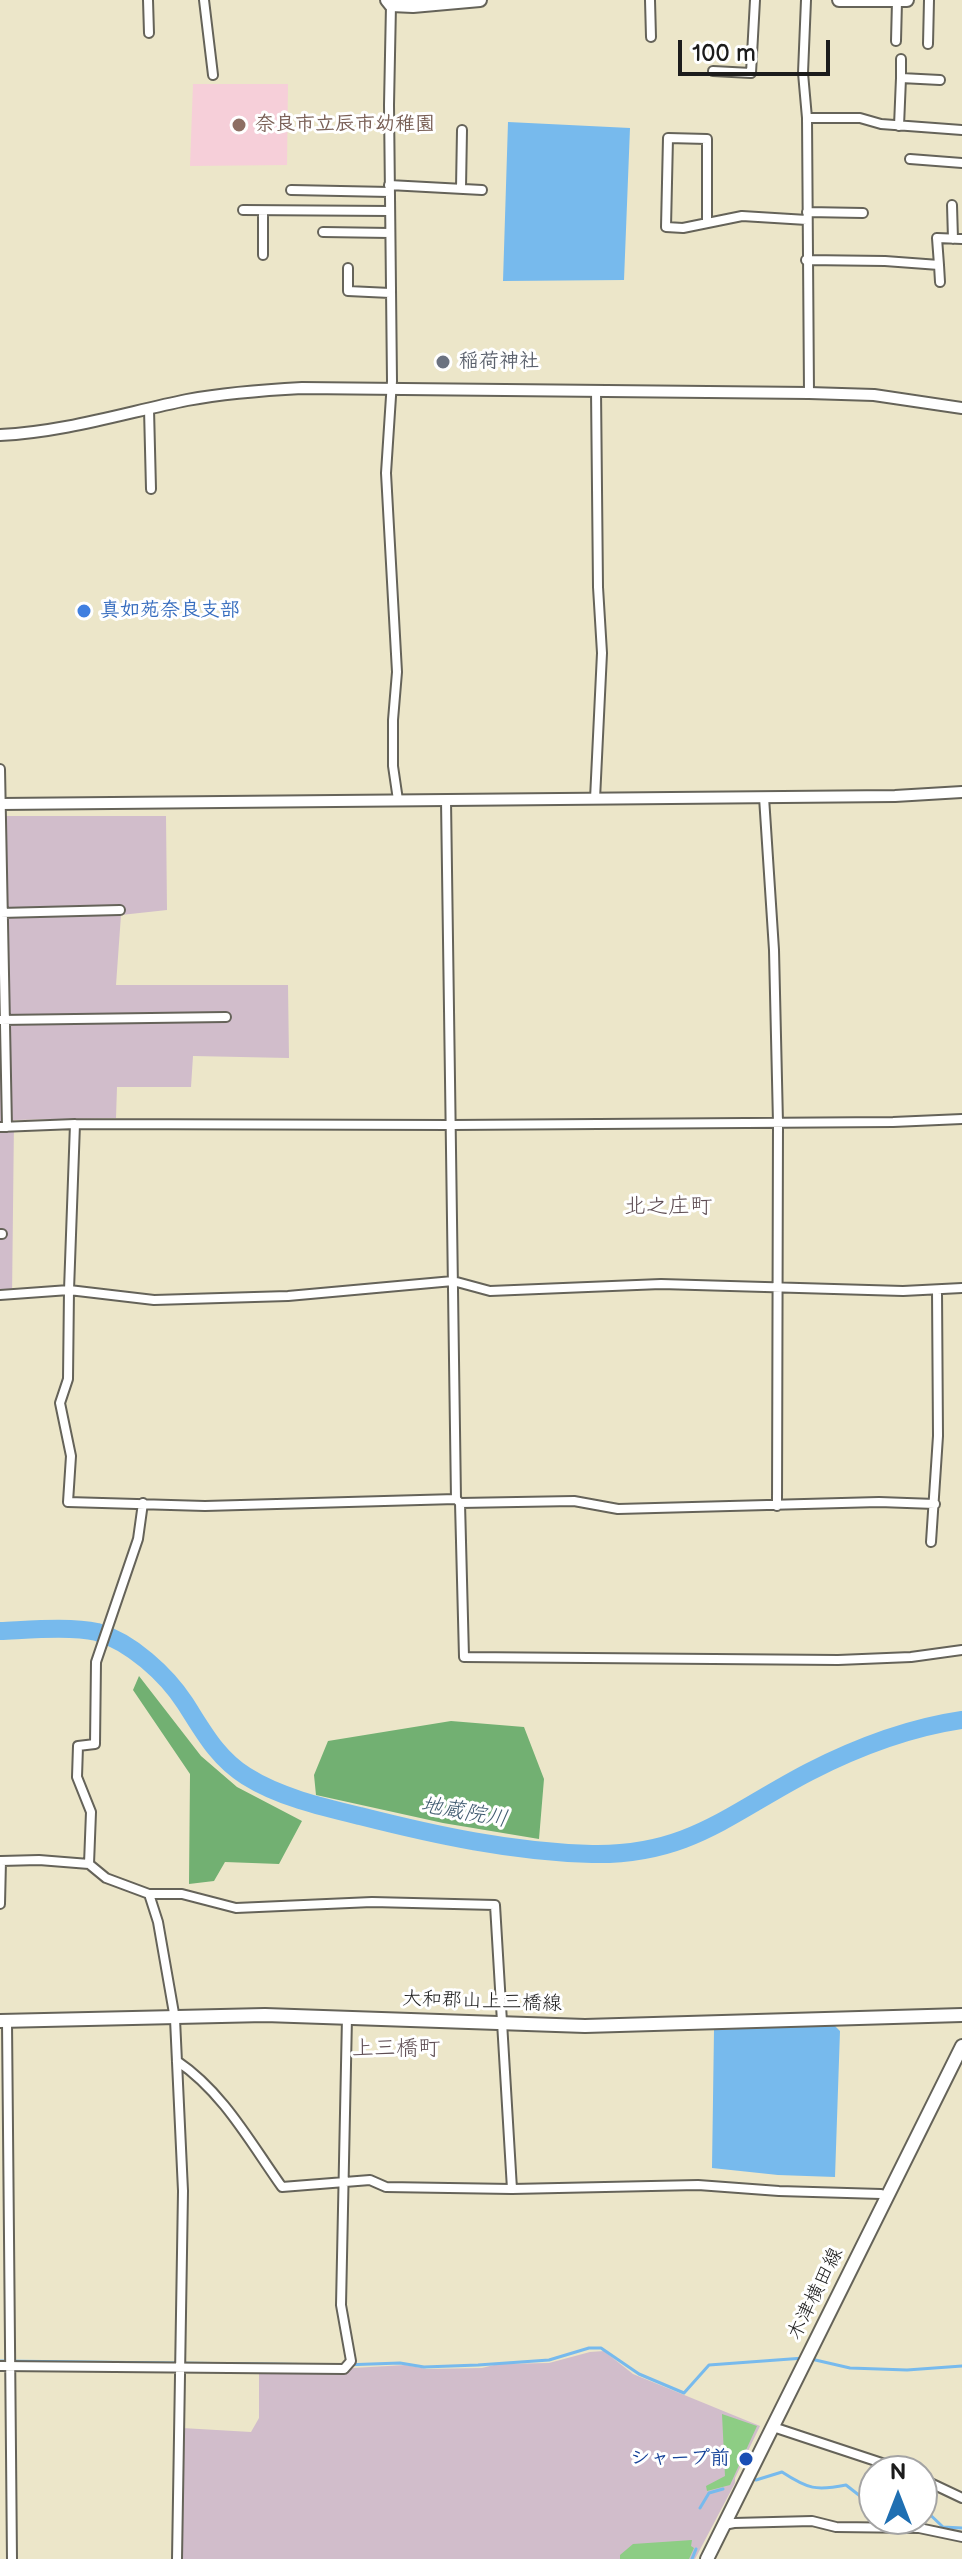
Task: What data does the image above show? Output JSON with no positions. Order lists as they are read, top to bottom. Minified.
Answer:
{"streets":{"main road":["大和郡山上三橋線","木津横田線"]},"districts":["北之庄町","上三橋町"],"water":["地蔵院川"],"places":["奈良市立辰市幼稚園","稲荷神社","真如苑奈良支部","シャープ前"],"scale_bar":"100 m","north":"top"}
